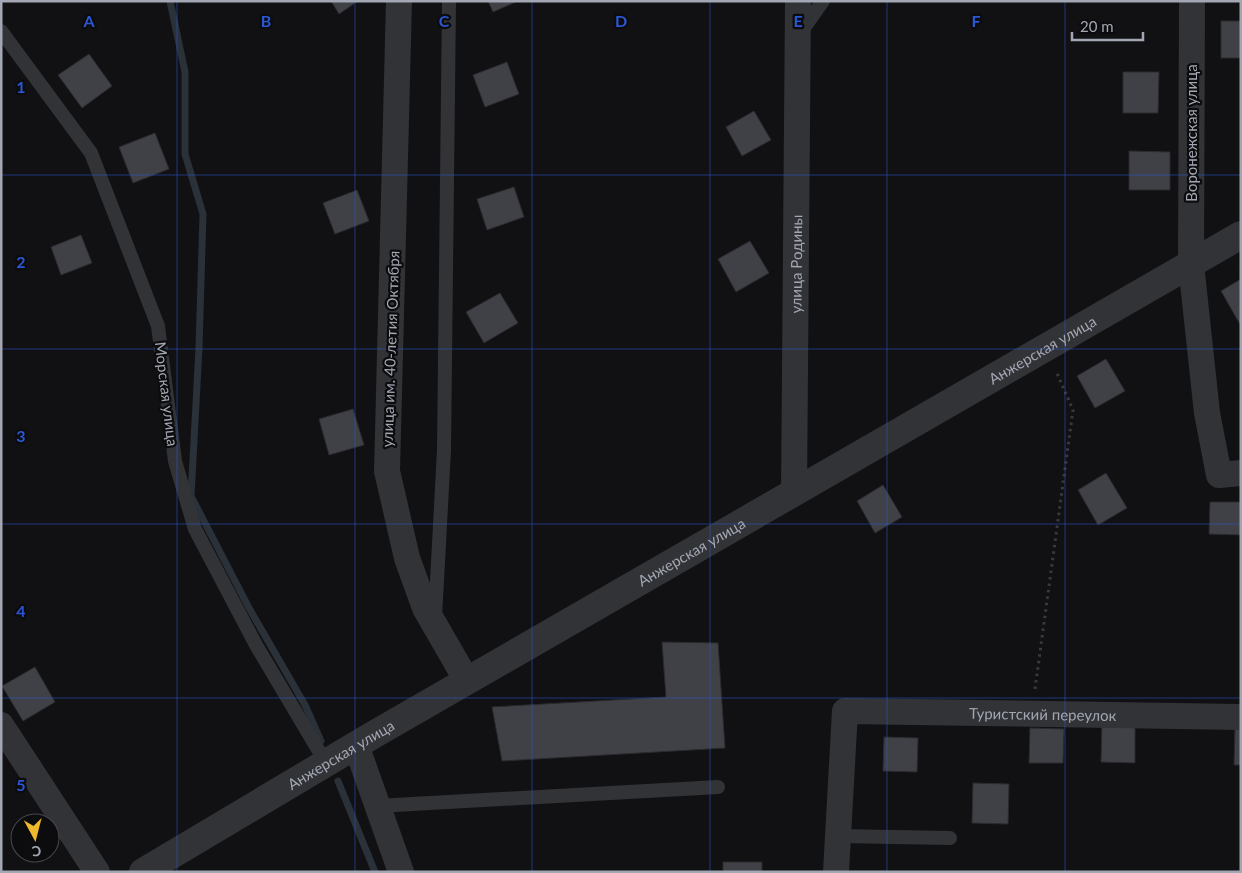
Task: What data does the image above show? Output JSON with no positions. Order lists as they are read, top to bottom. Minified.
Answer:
{"streets":{"street":["Воронежская улица","улица Родины","улица им. 40-летия Октября","Анжерская улица","Туристский переулок"],"lane":["Морская улица"]},"crossings":[["Воронежская улица","Анжерская улица"],["улица Родины","Анжерская улица"],["улица им. 40-летия Октября","Анжерская улица"],["Анжерская улица","Морская улица"]],"scale_bar":"20 m","north":"bottom","grid":{"columns":["A","B","C","D","E","F"],"rows":["1","2","3","4","5"]}}
